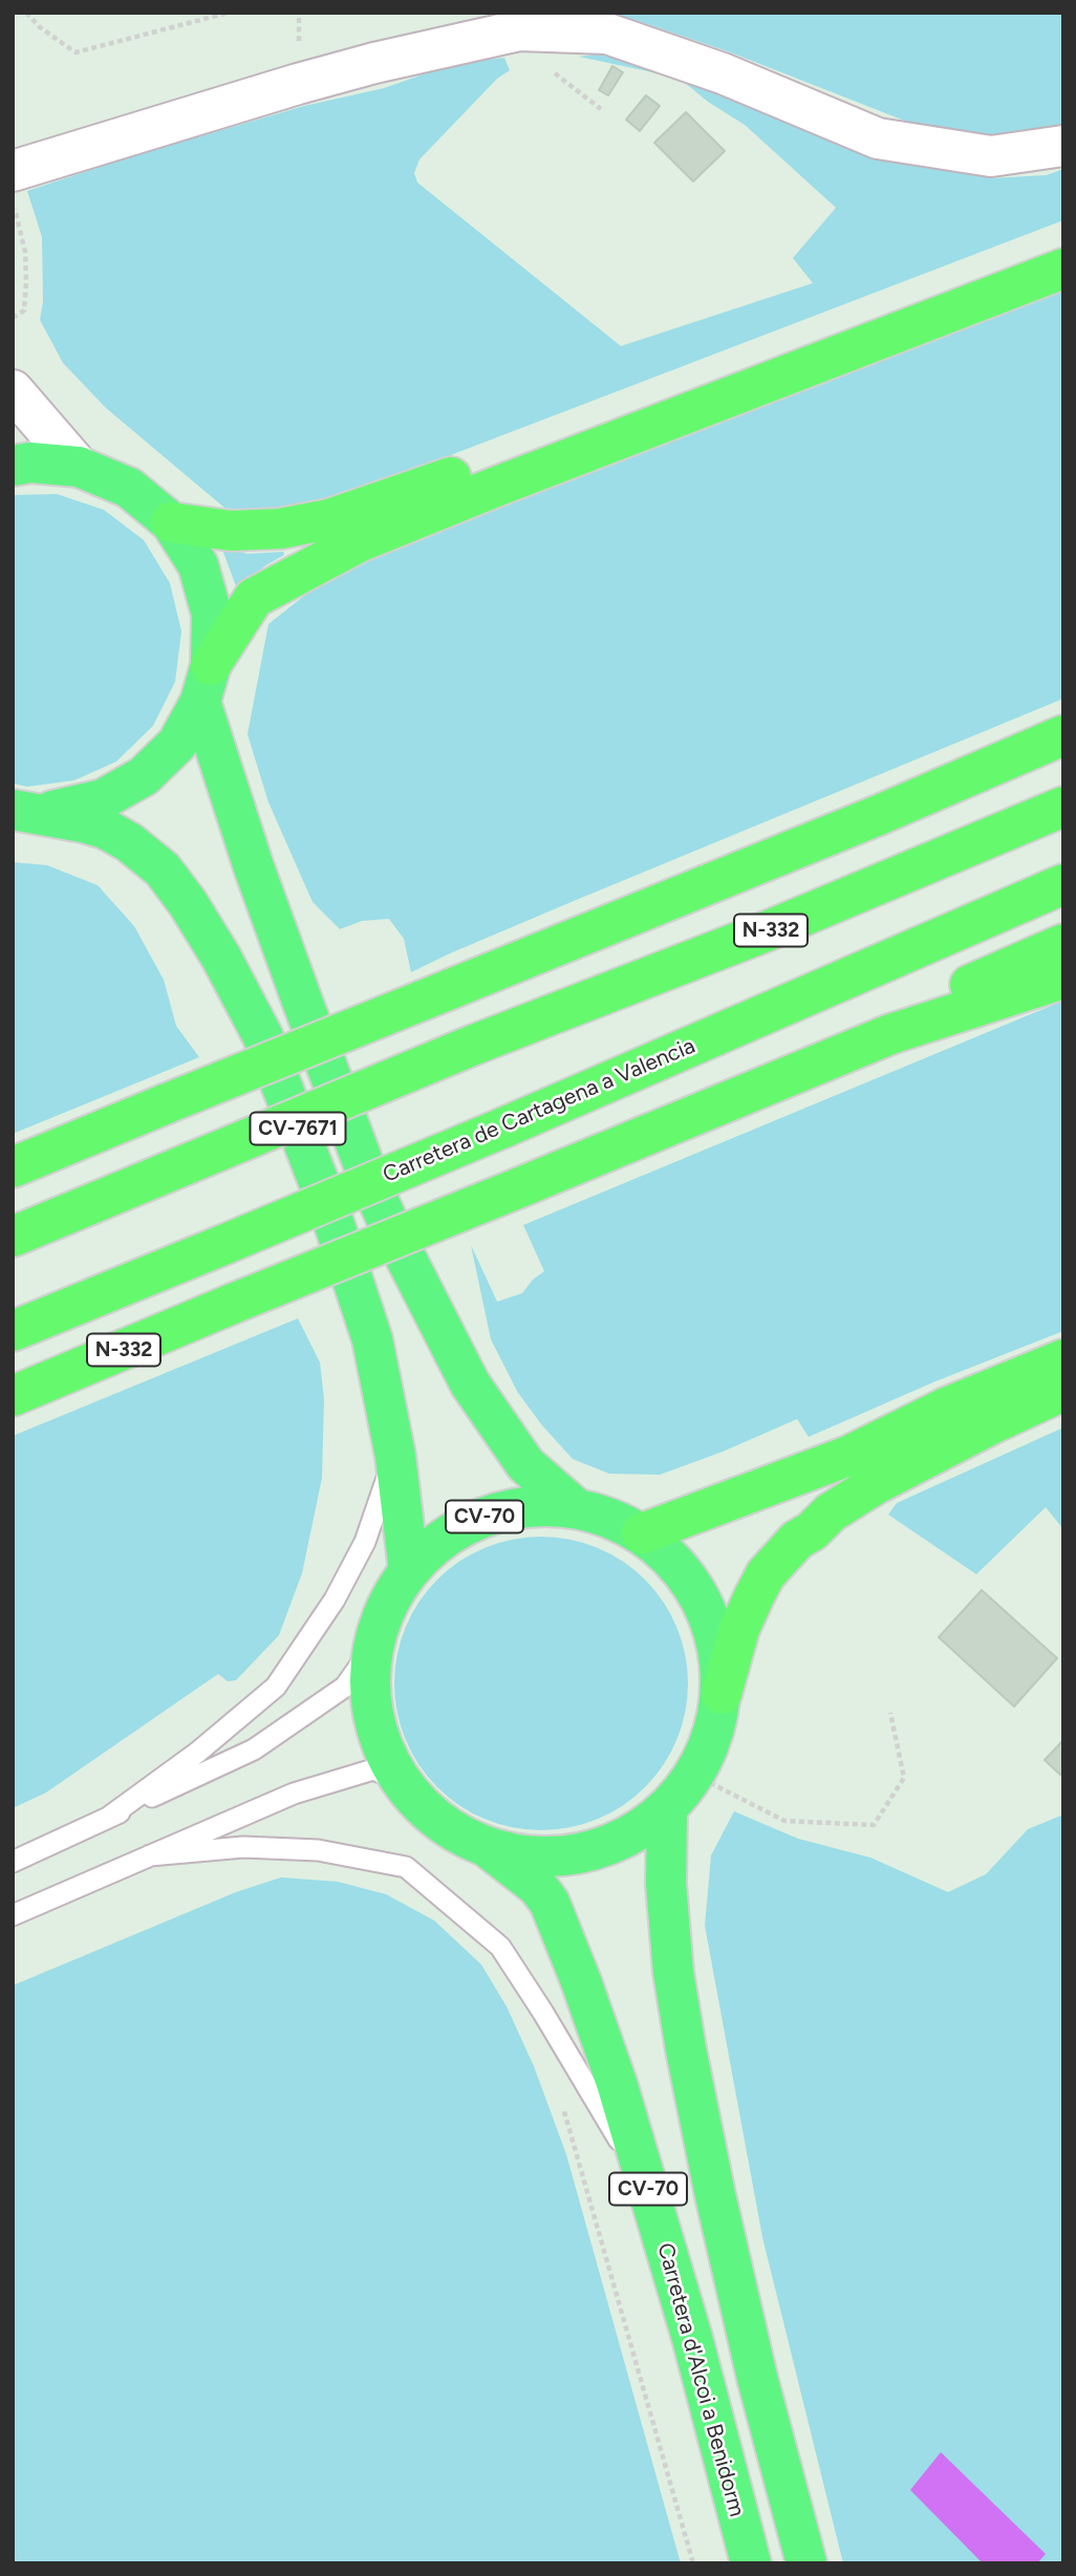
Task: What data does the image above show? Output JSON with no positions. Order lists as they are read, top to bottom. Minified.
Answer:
{"streets":{"highway":["N-332","Carretera de Cartagena a Valencia"],"main road":["CV-7671","CV-70","Carretera d'Alcoi a Benidorm"]},"crossings":[["CV-7671","CV-70"],["CV-70","Carretera d'Alcoi a Benidorm"]]}
